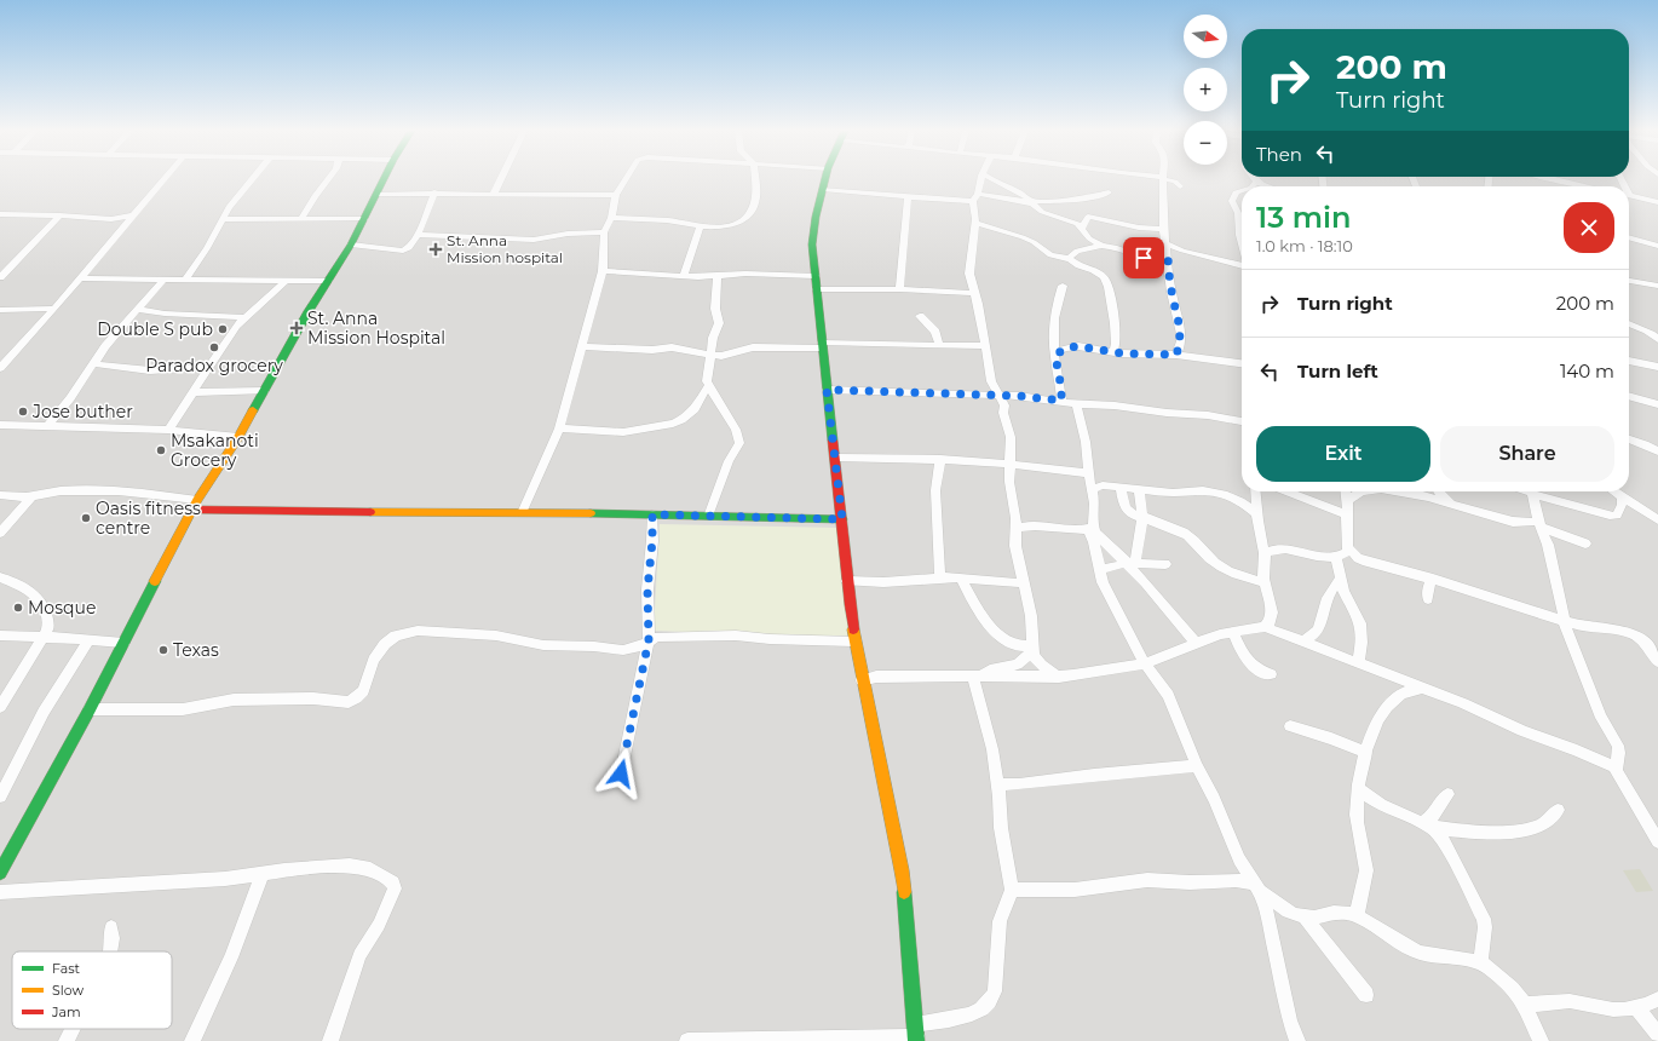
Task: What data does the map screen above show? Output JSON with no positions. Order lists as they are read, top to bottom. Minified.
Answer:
{"places":{"health":["St. Anna Mission hospital","St. Anna Mission Hospital"],"other":["Double S pub","Paradox grocery","Jose buther","Msakanoti Grocery","Oasis fitness centre","Mosque","Texas"]},"legend":["Fast","Slow","Jam"],"north":"right","page":{"map_buttons":["+","−"],"turn":["200 m","Turn right"],"then":"Then","heading":["13 min","1.0 km · 18:10"],"list":[{"name":"Turn right","value":"200 m"},{"name":"Turn left","value":"140 m"}],"buttons":["Exit","Share"]}}
